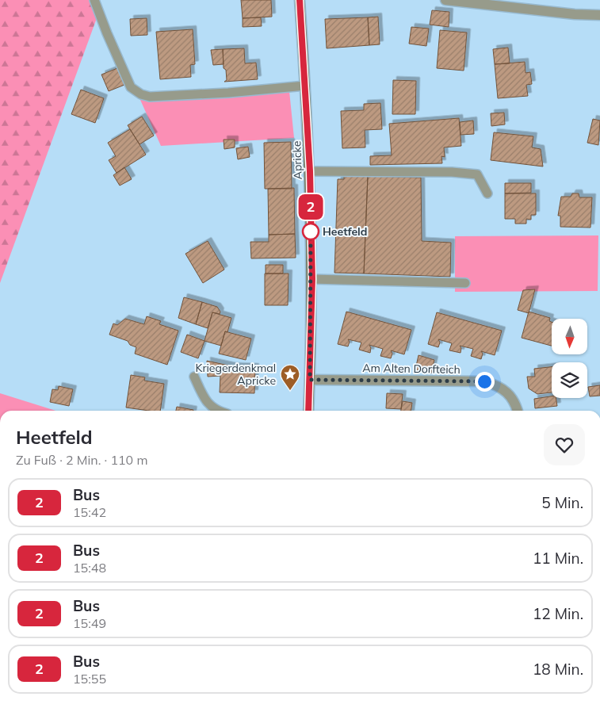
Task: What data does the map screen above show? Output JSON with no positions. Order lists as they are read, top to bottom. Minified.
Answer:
{"streets":{"street":["Apricke","Am Alten Dorfteich"]},"crossings":[["Apricke","Am Alten Dorfteich"]],"places":{"other":["Heetfeld"],"place":["Kriegerdenkmal Apricke"]},"lines":["bus line 2"],"north":"bottom","page":{"on_map":"2","heading":["Heetfeld","Zu Fuß · 2 Min. · 110 m"],"list":[{"mark":"2","name":"Bus","note":"15:42","value":"5 Min."},{"mark":"2","name":"Bus","note":"15:48","value":"11 Min."},{"mark":"2","name":"Bus","note":"15:49","value":"12 Min."},{"mark":"2","name":"Bus","note":"15:55","value":"18 Min."}]}}
